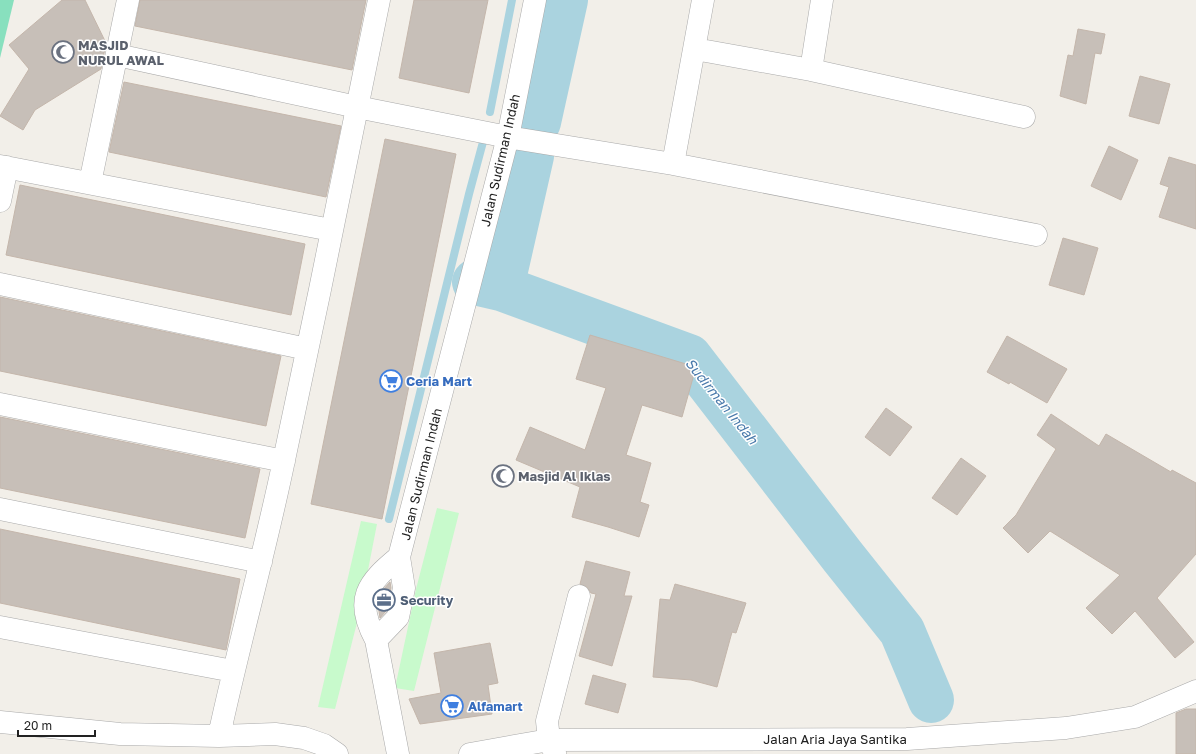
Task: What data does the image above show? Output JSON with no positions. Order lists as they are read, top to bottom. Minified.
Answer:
{"streets":{"street":["Jalan Sudirman Indah","Jalan Aria Jaya Santika"]},"water":["Sudirman Indah"],"places":{"mosque":["MASJID NURUL AWAL","Masjid Al Iklas"],"supermarket":["Ceria Mart","Alfamart"],"office":["Security"]},"scale_bar":"20 m"}
